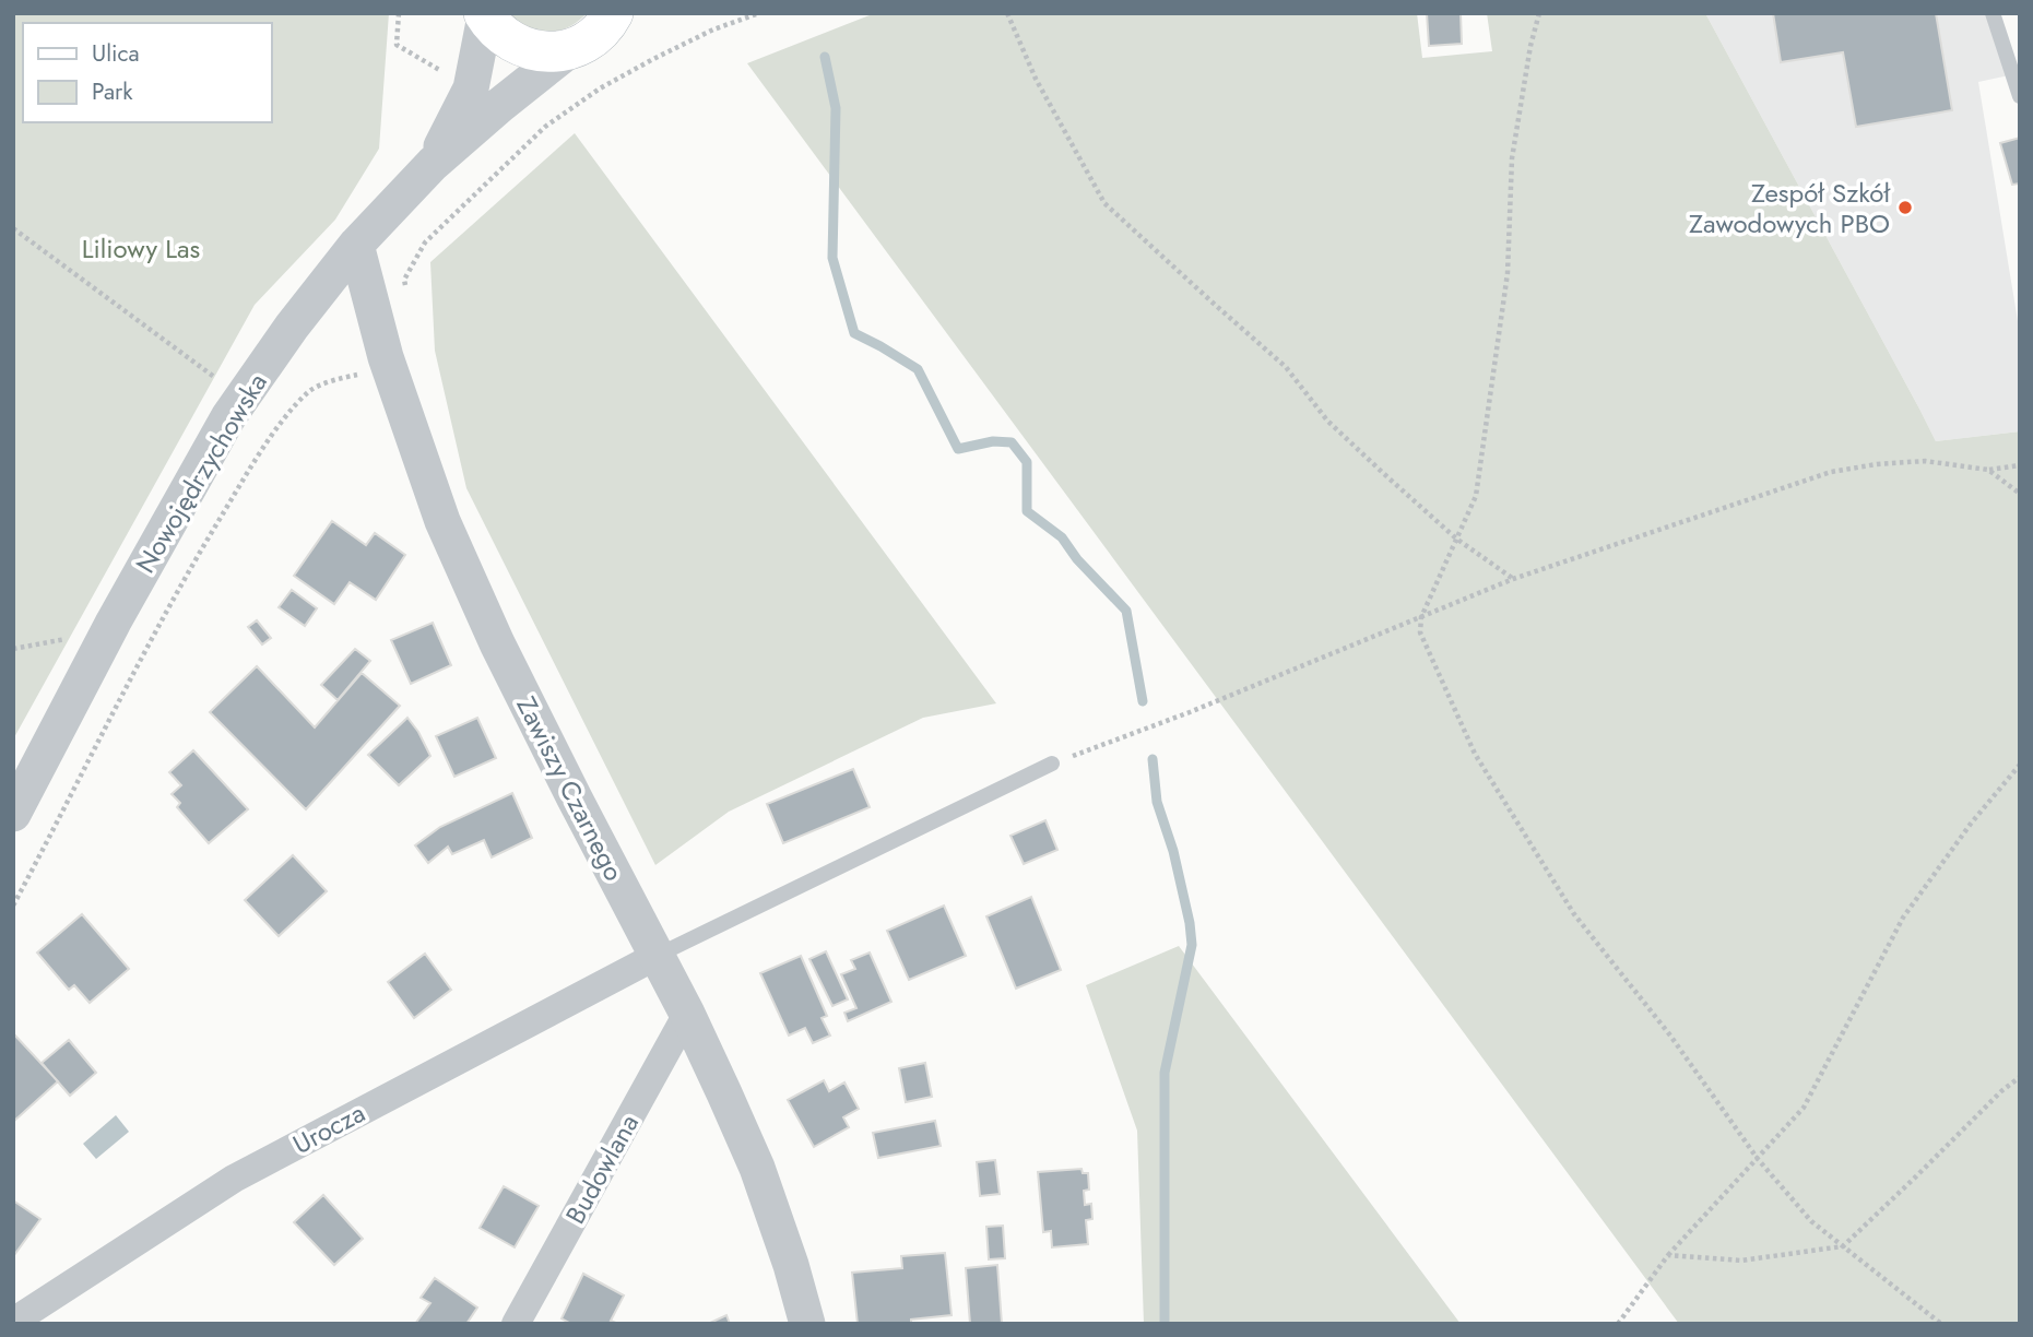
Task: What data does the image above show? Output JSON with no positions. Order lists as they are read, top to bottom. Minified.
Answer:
{"streets":{"street":["Nowojędrzychowska","Zawiszy Czarnego","Urocza","Budowlana"]},"crossings":[["Nowojędrzychowska","Zawiszy Czarnego"],["Zawiszy Czarnego","Urocza"],["Zawiszy Czarnego","Budowlana"]],"parks":["Liliowy Las"],"places":["Zespół Szkół Zawodowych PBO"],"legend":["Ulica","Park"]}
